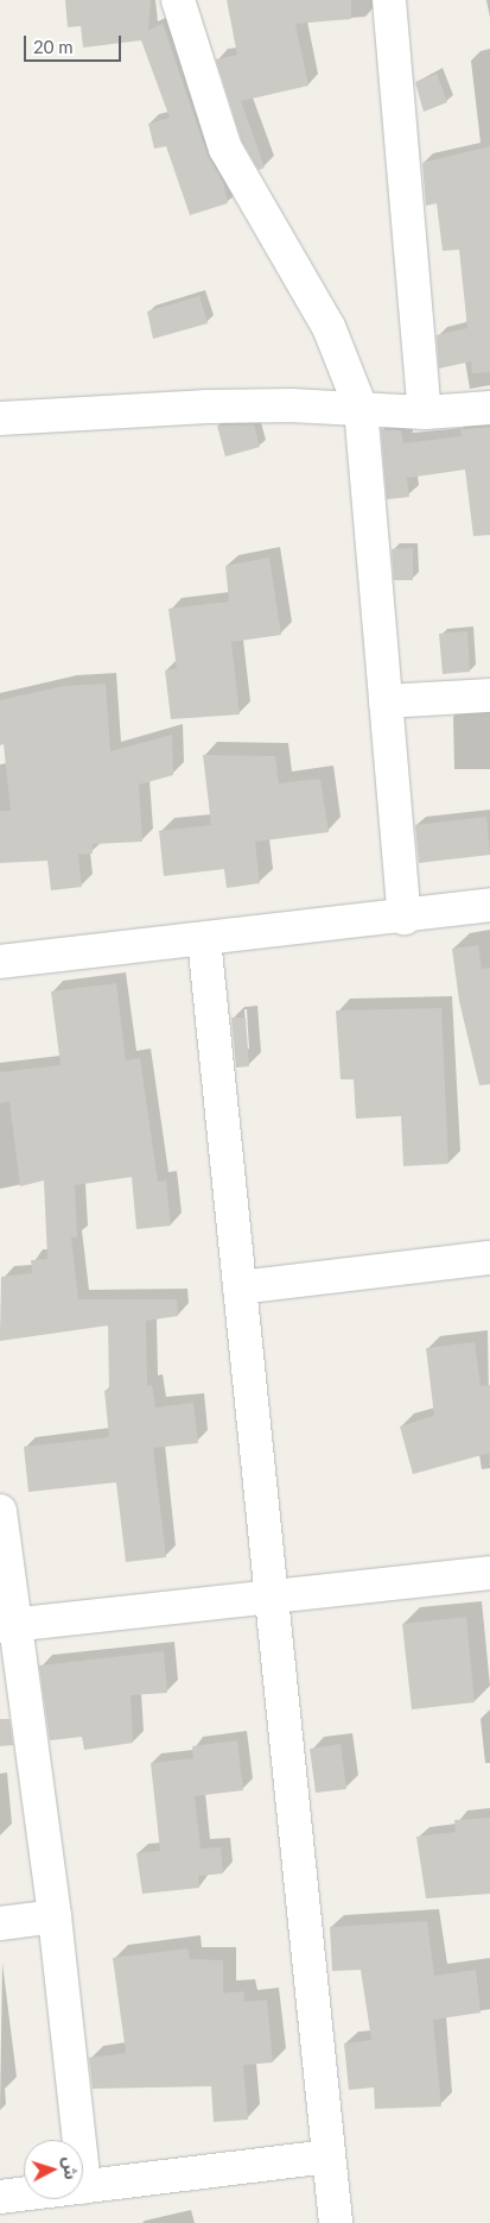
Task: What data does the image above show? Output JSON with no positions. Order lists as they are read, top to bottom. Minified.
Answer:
{"scale_bar":"20 m","north":"right"}
